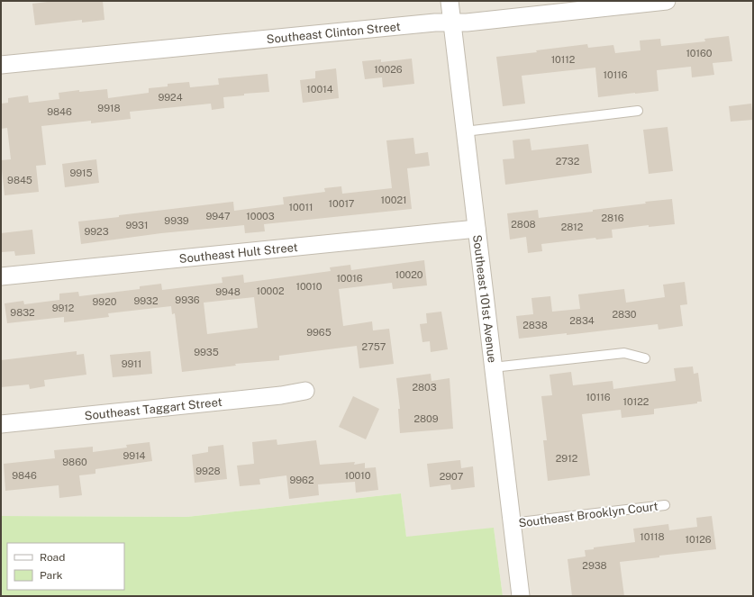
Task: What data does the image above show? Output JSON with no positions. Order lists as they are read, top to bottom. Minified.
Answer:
{"streets":{"street":["Southeast Clinton Street","Southeast Hult Street","Southeast 101st Avenue","Southeast Taggart Street"],"lane":["Southeast Brooklyn Court"]},"crossings":[["Southeast Clinton Street","Southeast 101st Avenue"],["Southeast Hult Street","Southeast 101st Avenue"],["Southeast 101st Avenue","Southeast Brooklyn Court"]],"house_numbers":["10160","10112","10026","10116","10014","9924","9918","9846","2732","9915","9845","10021","10017","10011","9947","10003","2816","9939","2808","9931","2812","9923","10020","10016","10010","10002","9948","9936","9932","9920","9912","9832","2830","2834","2838","9965","2757","9935","9911","2803","10116","10122","2809","9914","2912","9860","9928","9846","10010","2907","9962","10118","10126","2938"],"legend":["Road","Park"]}
